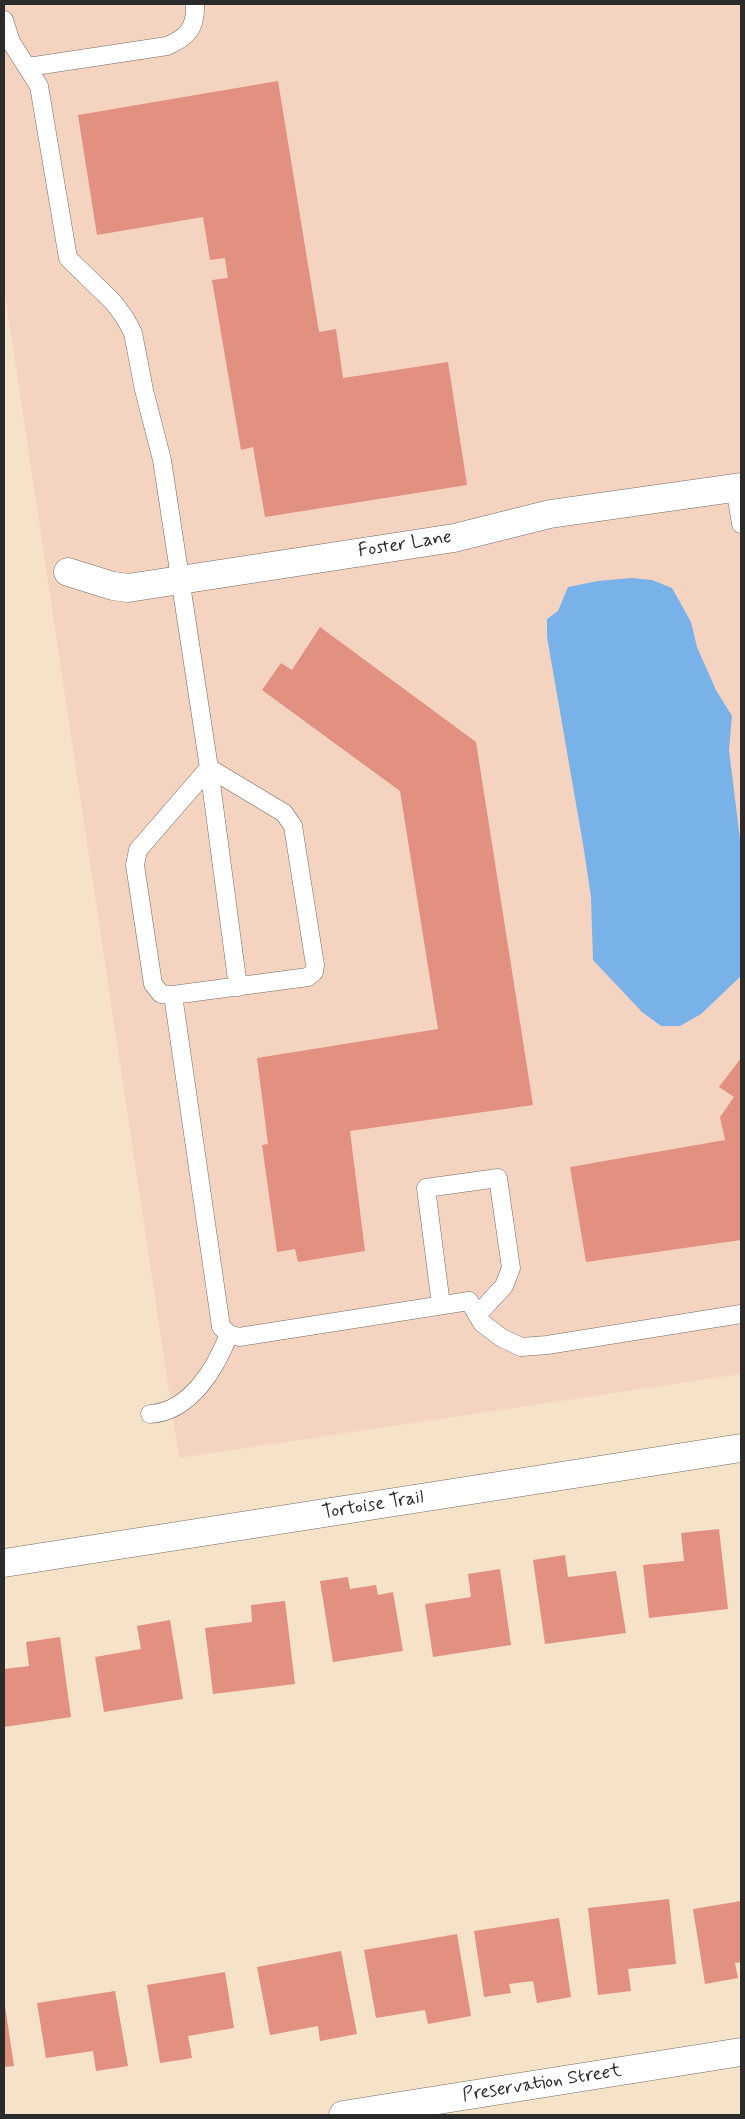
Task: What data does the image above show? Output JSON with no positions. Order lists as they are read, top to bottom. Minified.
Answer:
{"streets":{"street":["Foster Lane","Tortoise Trail","Preservation Street"]}}
